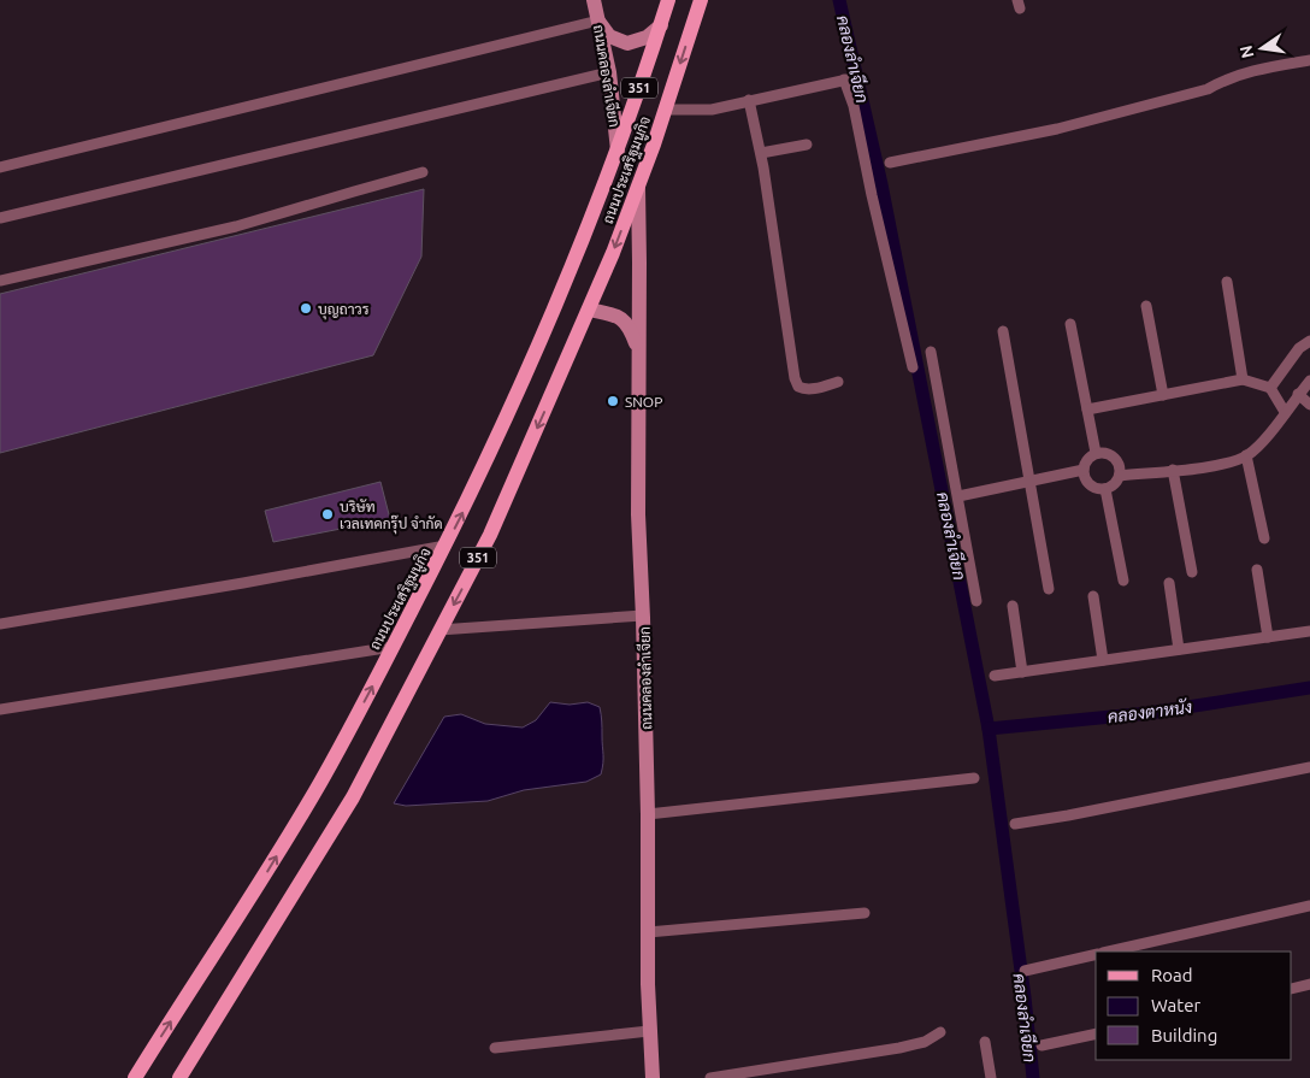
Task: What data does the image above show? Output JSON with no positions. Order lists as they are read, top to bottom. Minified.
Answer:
{"streets":{"main road":["351","ถนนประเสริฐมนูกิจ"],"street":["ถนนคลองลำเจียก"]},"crossings":[["ถนนคลองลำเจียก","ถนนประเสริฐมนูกิจ"]],"water":["คลองลำเจียก","คลองตาหนัง"],"places":["บุญถาวร","SNOP","บริษัท เวลเทคกรุ๊ป จำกัด"],"legend":["Road","Water","Building"],"north":"left"}
